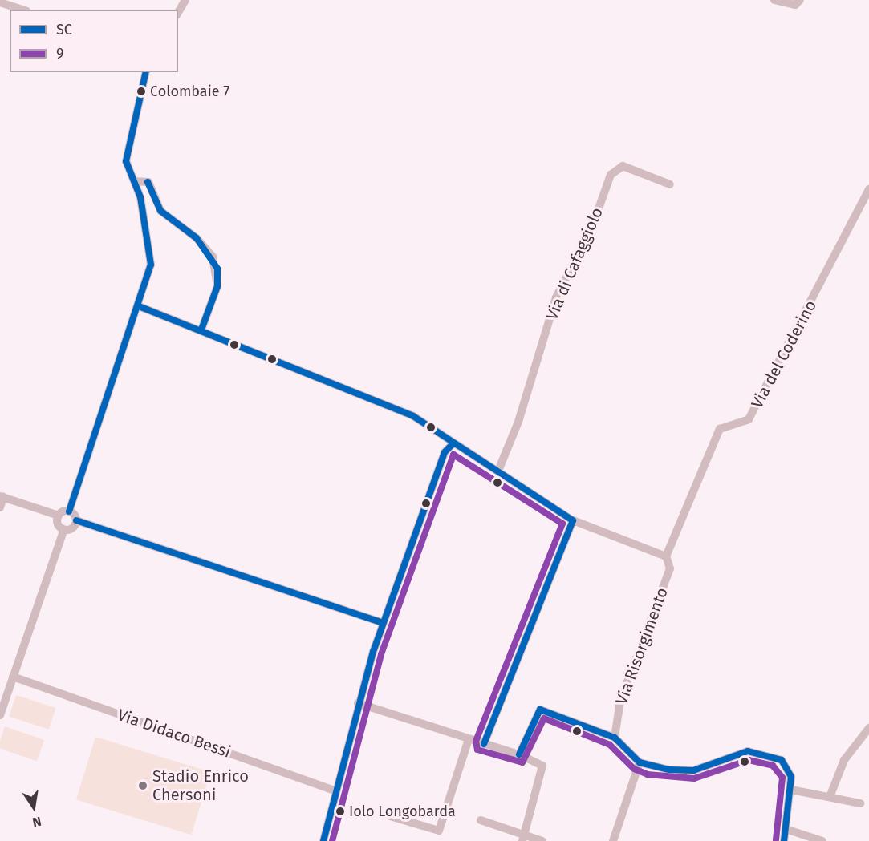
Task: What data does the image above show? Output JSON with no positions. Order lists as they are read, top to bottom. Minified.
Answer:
{"streets":{"street":["Via di Cafaggiolo","Via del Coderino","Via Risorgimento","Via Didaco Bessi"]},"crossings":[["Via del Coderino","Via Risorgimento"]],"places":["Colombaie 7","Stadio Enrico Chersoni","Iolo Longobarda"],"lines":["transit line SC","transit line 9"],"legend":["SC","9"],"north":"bottom"}
